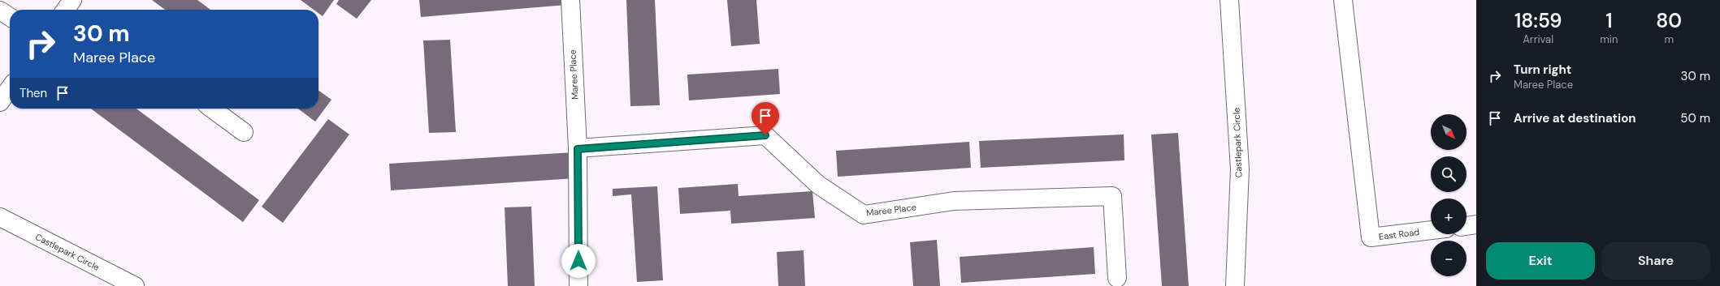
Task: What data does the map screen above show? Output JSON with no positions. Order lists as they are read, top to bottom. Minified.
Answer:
{"streets":{"street":["Maree Place","Castlepark Circle","East Road"]},"north":"bottom right","page":{"eta":["18:59","Arrival","1","min","80","m"],"turn":["30 m","Maree Place"],"list":[{"name":"Turn right","note":"Maree Place","value":"30 m"},{"name":"Arrive at destination","value":"50 m"}],"then":"Then","map_buttons":["+","−"],"buttons":["Exit","Share"]}}
